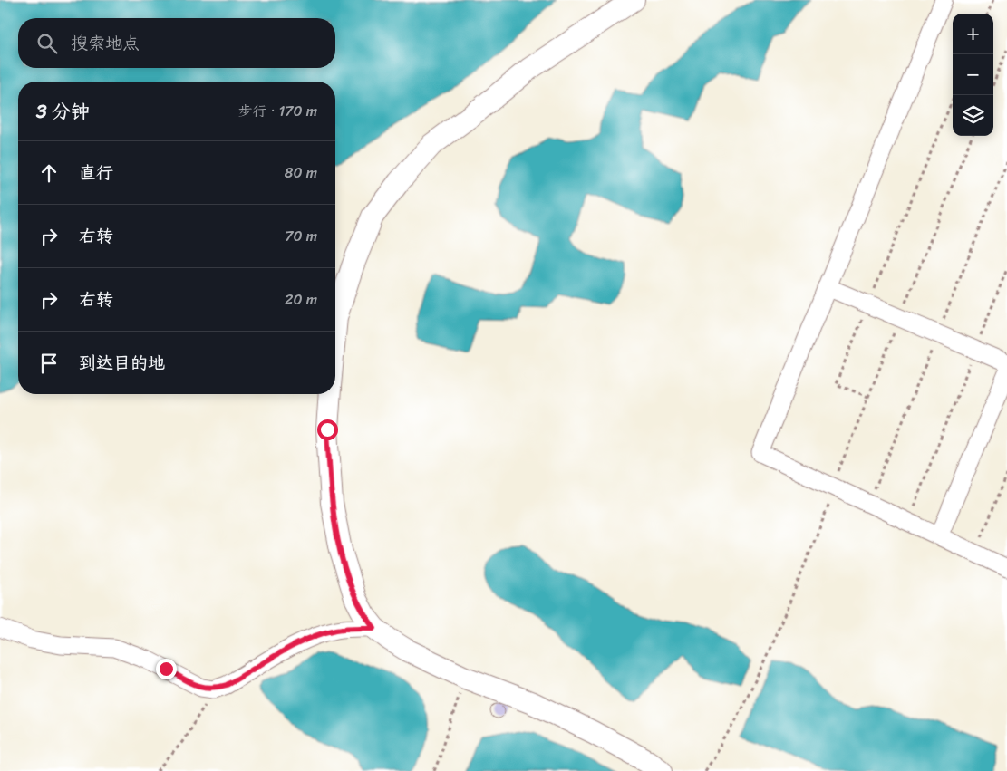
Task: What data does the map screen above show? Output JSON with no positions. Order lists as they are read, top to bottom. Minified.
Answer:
{"page":{"map_buttons":["+","−"],"search":"搜索地点","heading":["3 分钟","步行 · 170 m"],"list":[["直行","80 m"],["右转","70 m"],["右转","20 m"],"到达目的地"]}}
